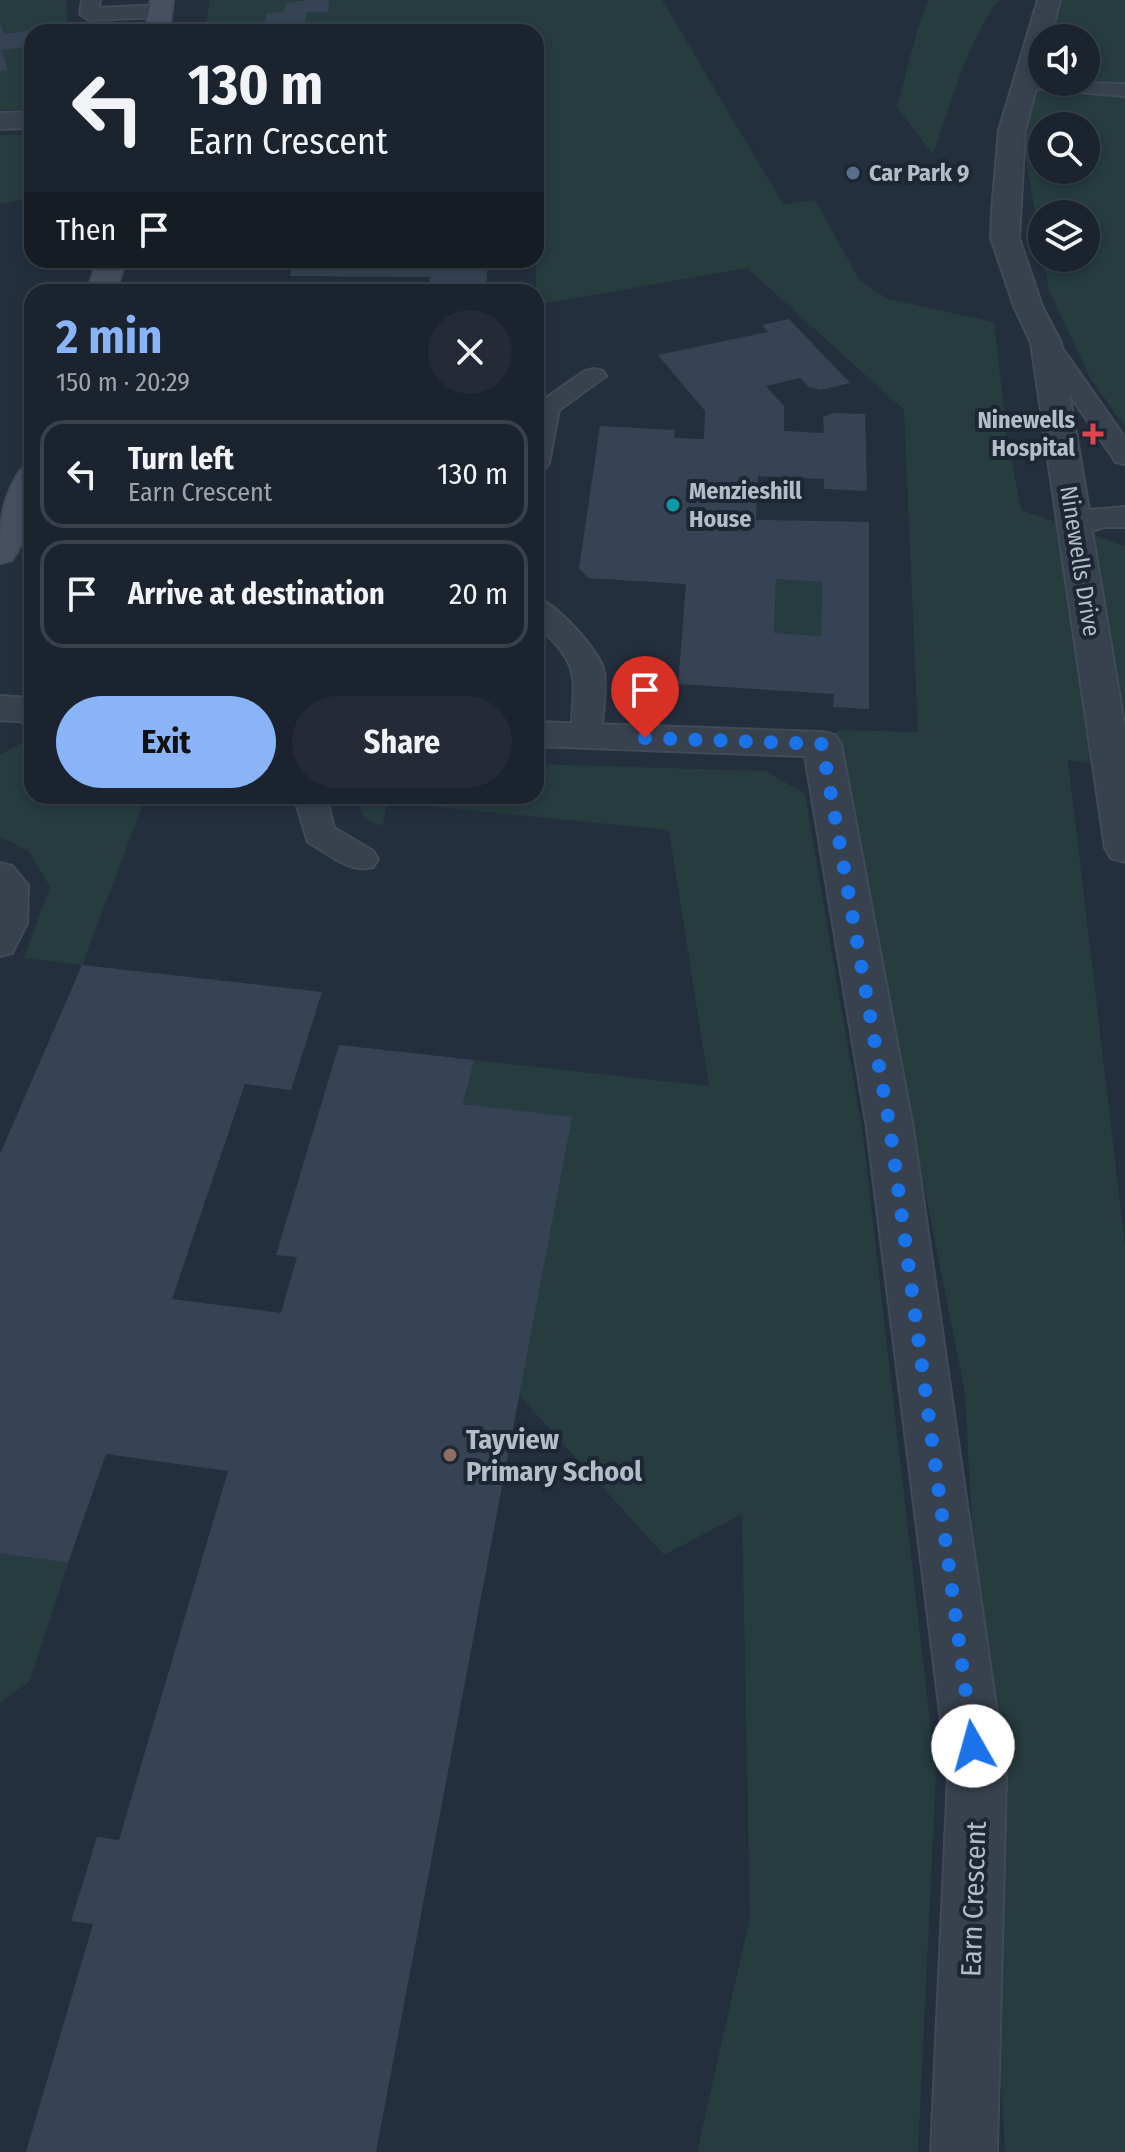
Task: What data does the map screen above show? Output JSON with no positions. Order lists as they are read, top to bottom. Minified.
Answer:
{"streets":{"street":["Ninewells Drive","Earn Crescent"]},"places":{"other":["Car Park 9","Menzieshill House","Tayview Primary School"],"health":["Ninewells Hospital"]},"page":{"turn":["130 m","Earn Crescent"],"then":"Then","heading":["2 min","150 m · 20:29"],"list":[{"name":"Turn left","note":"Earn Crescent","value":"130 m"},{"name":"Arrive at destination","value":"20 m"}],"buttons":["Exit","Share"]}}
